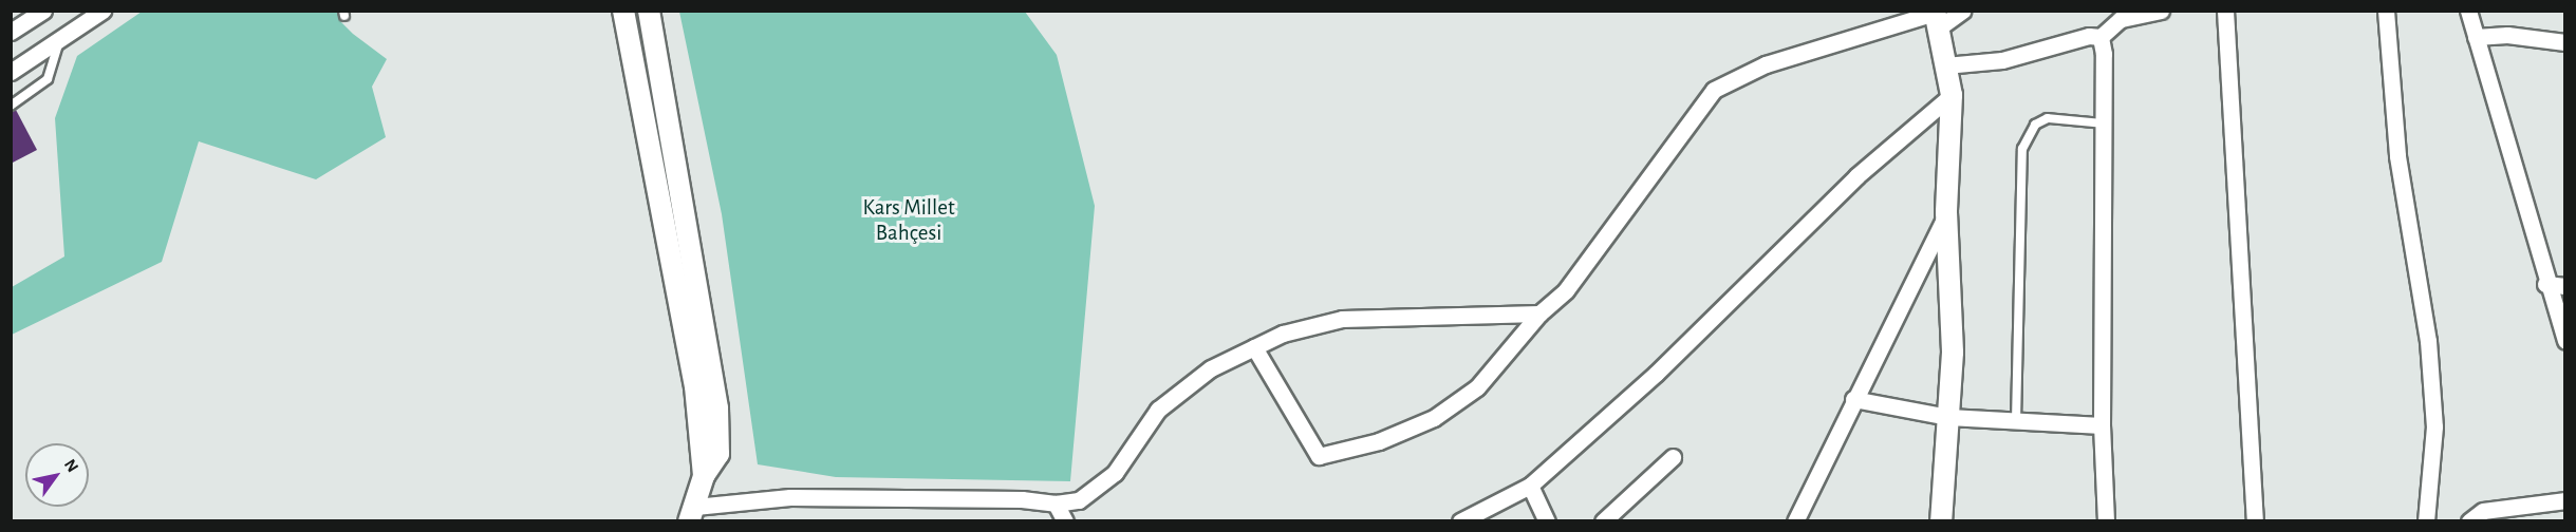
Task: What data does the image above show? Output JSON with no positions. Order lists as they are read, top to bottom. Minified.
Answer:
{"parks":["Kars Millet Bahçesi"],"north":"top right"}
